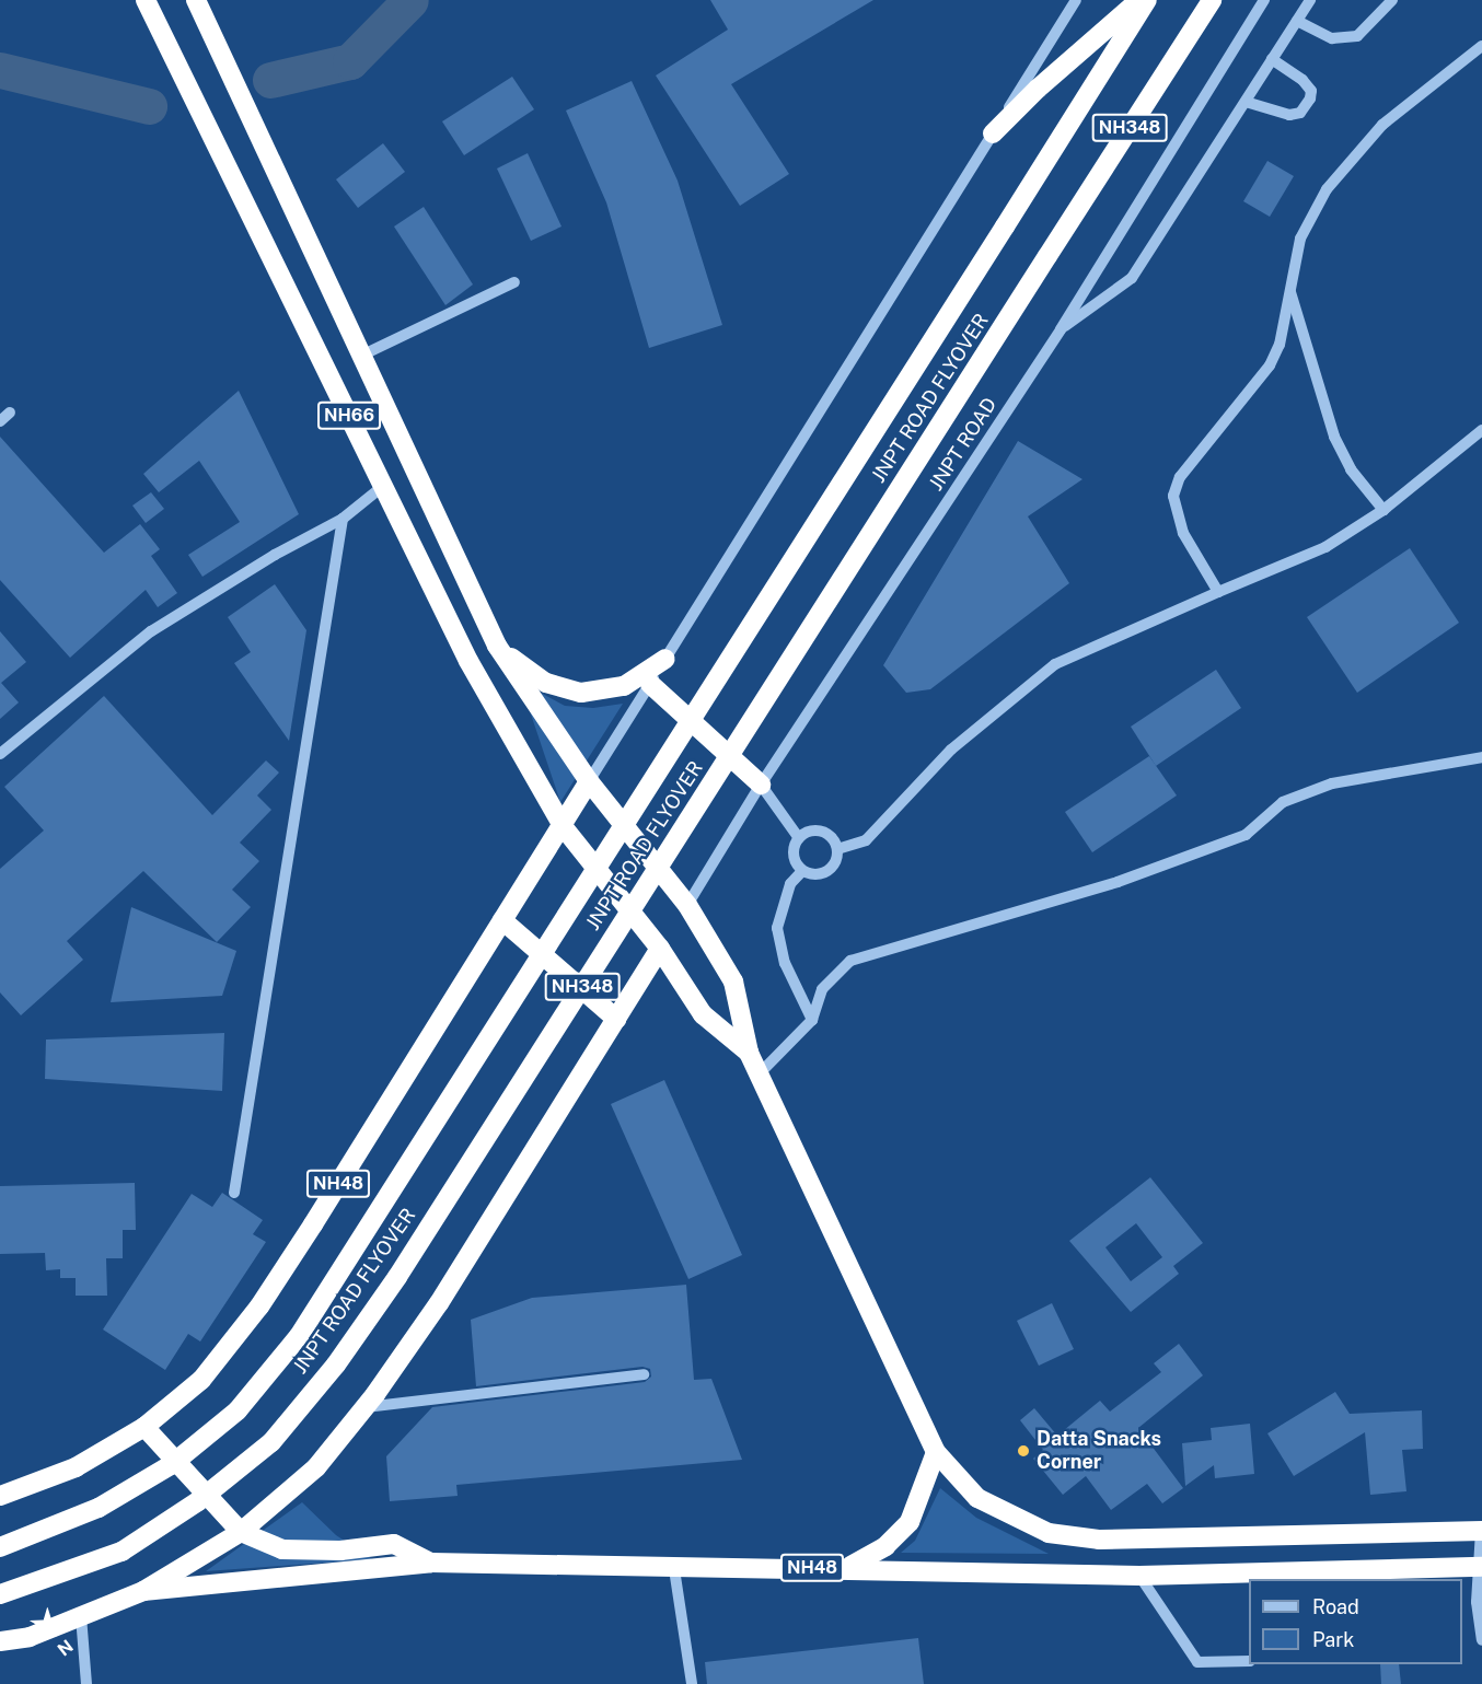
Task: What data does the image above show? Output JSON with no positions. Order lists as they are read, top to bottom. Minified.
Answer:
{"streets":{"highway":["NH348","JNPT ROAD FLYOVER","NH66","NH48"],"street":["JNPT ROAD"]},"crossings":[["NH66","NH48"]],"places":["Datta Snacks Corner"],"legend":["Road","Park"],"north":"bottom right"}
